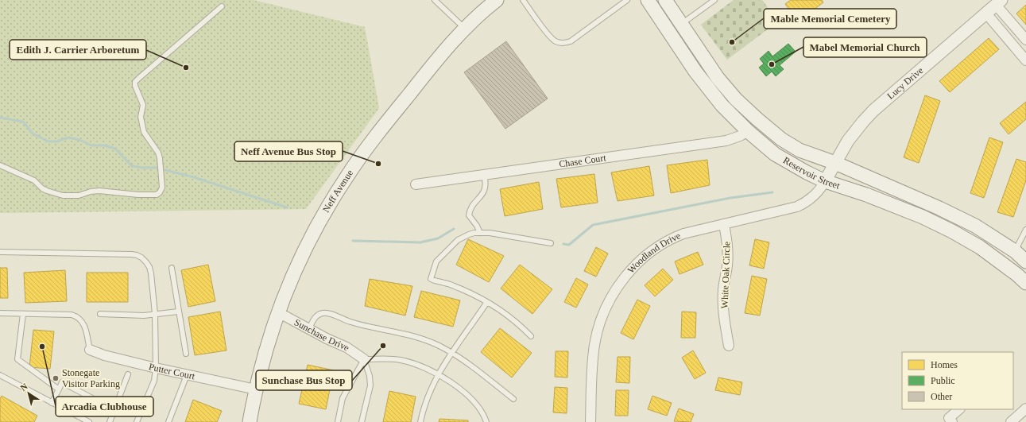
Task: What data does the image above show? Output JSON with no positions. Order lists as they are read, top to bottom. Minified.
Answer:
{"streets":{"main road":["Reservoir Street","Neff Avenue"],"street":["Lucy Drive","Chase Court","Woodland Drive","White Oak Circle","Sunchase Drive","Putter Court"]},"crossings":[["Lucy Drive","Reservoir Street"],["Lucy Drive","Woodland Drive"],["Chase Court","Reservoir Street"],["Reservoir Street","Woodland Drive"],["Neff Avenue","Sunchase Drive"],["Neff Avenue","Putter Court"],["Woodland Drive","White Oak Circle"]],"places":["Mable Memorial Cemetery","Mabel Memorial Church","Edith J. Carrier Arboretum","Neff Avenue Bus Stop","Sunchase Bus Stop","Arcadia Clubhouse","Stonegate Visitor Parking"],"legend":["Homes","Public","Other"],"north":"top left"}
